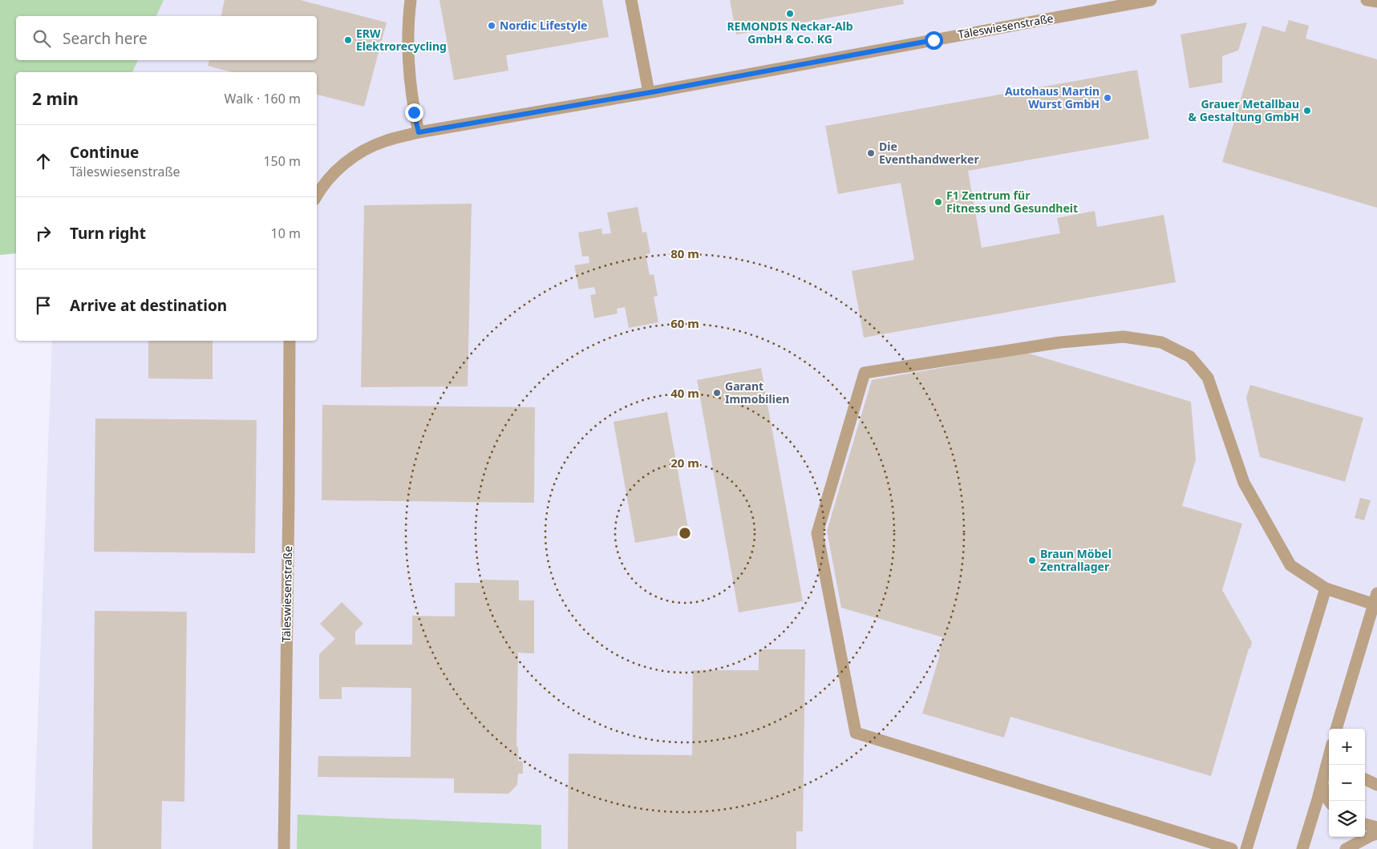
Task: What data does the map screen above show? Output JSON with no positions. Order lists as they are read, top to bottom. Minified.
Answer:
{"streets":{"street":["Täleswiesenstraße"]},"places":["REMONDIS Neckar-Alb GmbH & Co. KG","Nordic Lifestyle","ERW Elektrorecycling","Autohaus Martin Wurst GmbH","Grauer Metallbau & Gestaltung GmbH","Die Eventhandwerker","F1 Zentrum für Fitness und Gesundheit","Garant Immobilien","Braun Möbel Zentrallager"],"page":{"search":"Search here","heading":["2 min","Walk · 160 m"],"list":[["Continue","Täleswiesenstraße","150 m"],["Turn right","10 m"],"Arrive at destination"],"map_buttons":["+","−"]},"rings":["80 m","60 m","40 m","20 m"]}
